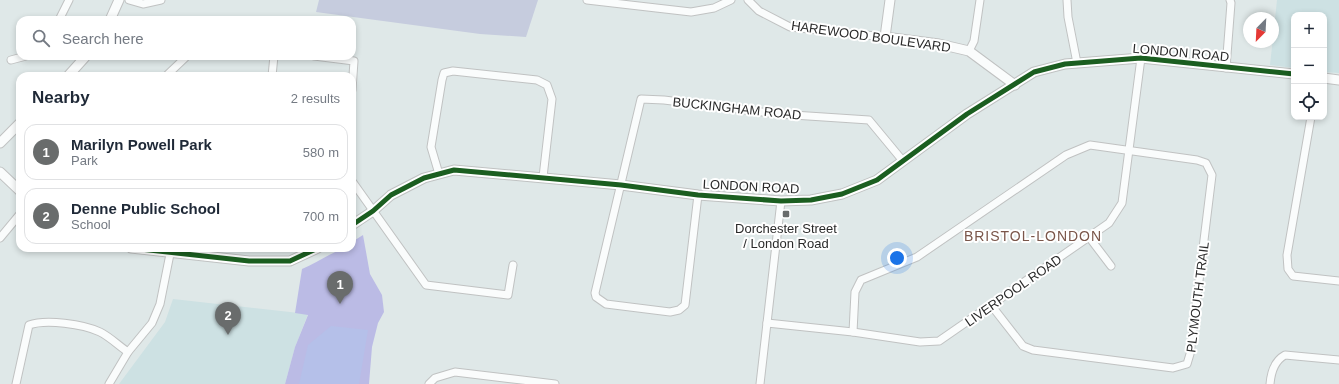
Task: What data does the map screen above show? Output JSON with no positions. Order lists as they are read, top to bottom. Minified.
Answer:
{"streets":{"street":["HAREWOOD BOULEVARD","LONDON ROAD","BUCKINGHAM ROAD","LIVERPOOL ROAD","PLYMOUTH TRAIL"]},"crossings":[["HAREWOOD BOULEVARD","LONDON ROAD"],["LONDON ROAD","BUCKINGHAM ROAD"],["LONDON ROAD","LIVERPOOL ROAD"],["LIVERPOOL ROAD","PLYMOUTH TRAIL"]],"districts":["BRISTOL-LONDON"],"places":{"transit":["Dorchester Street / London Road"]},"north":"bottom left","page":{"map_buttons":["+","−"],"search":"Search here","heading":["Nearby","2 results"],"list":[{"mark":"1","name":"Marilyn Powell Park","note":"Park","value":"580 m"},{"mark":"2","name":"Denne Public School","note":"School","value":"700 m"}],"pins":["1","2"]}}
